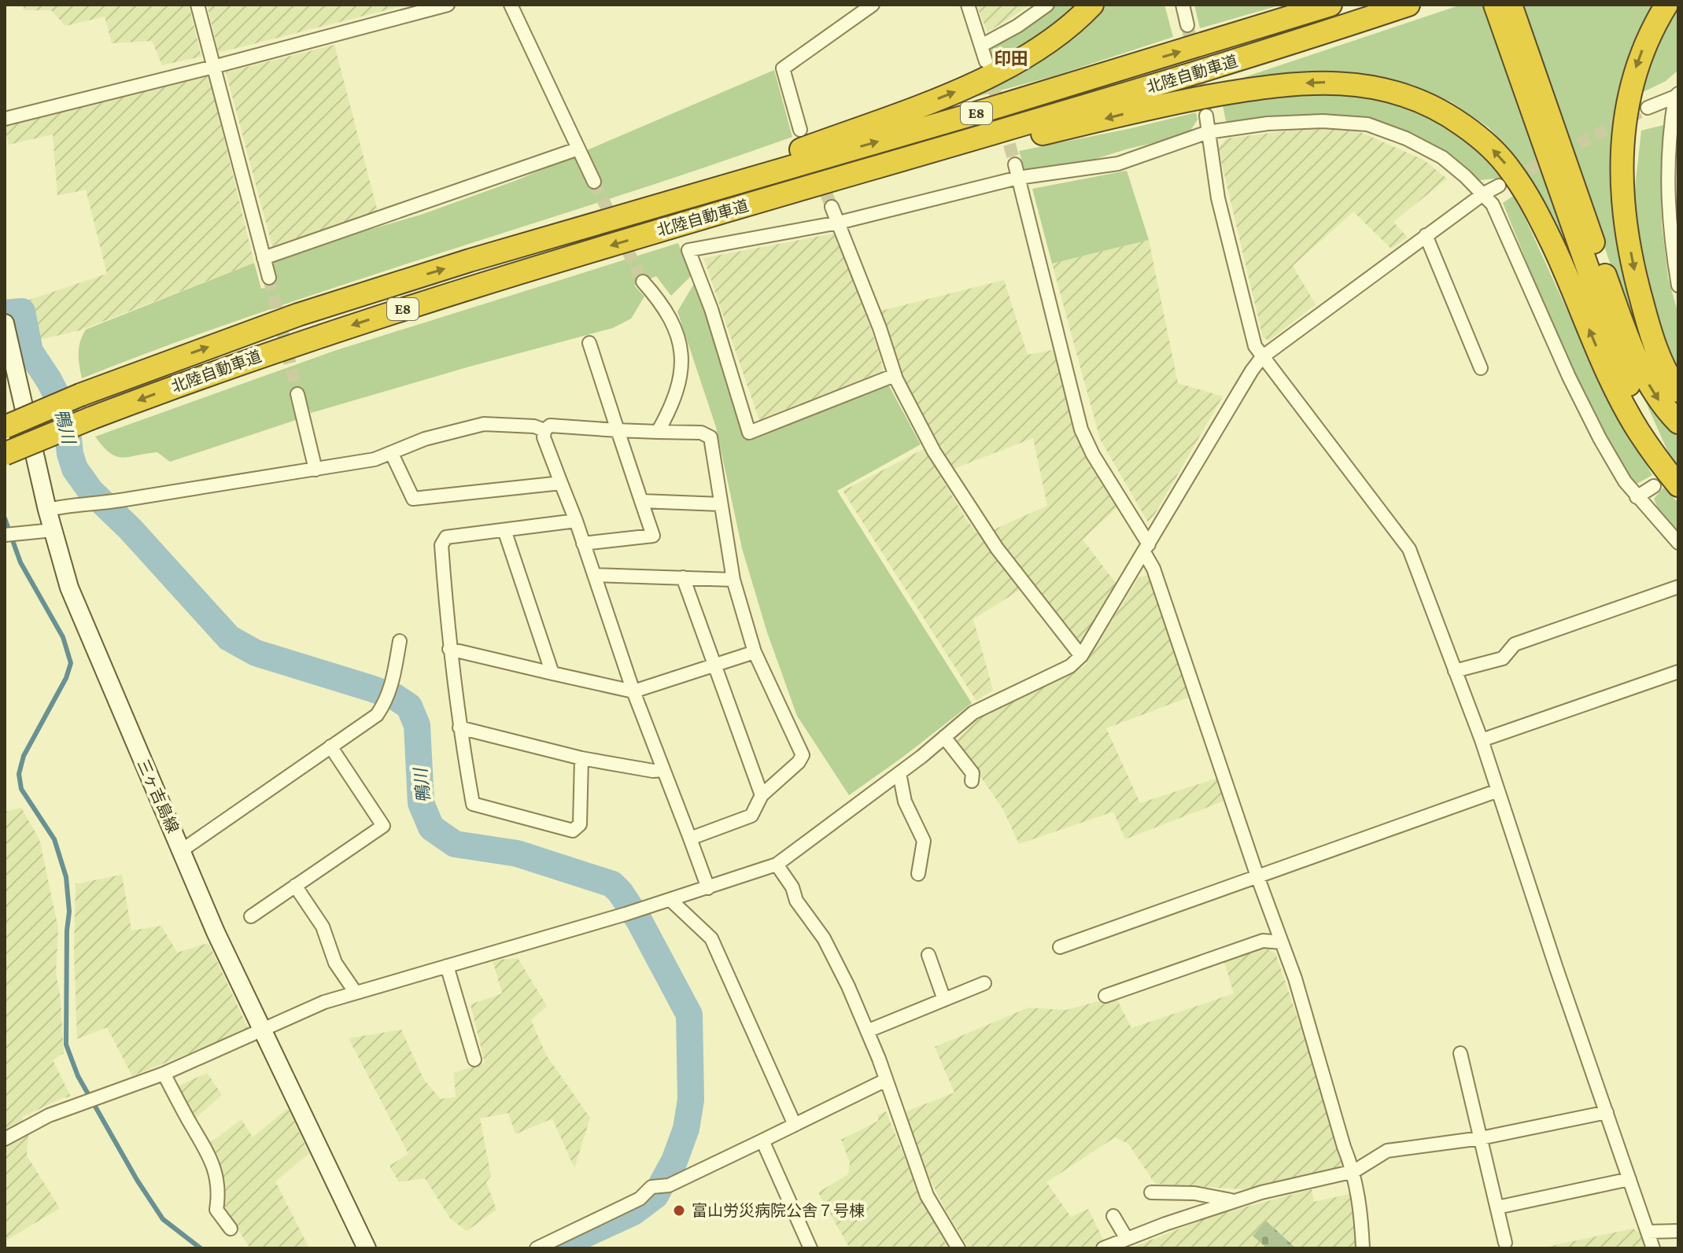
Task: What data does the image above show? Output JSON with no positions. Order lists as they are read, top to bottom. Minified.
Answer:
{"streets":{"highway":["北陸自動車道","E8"],"main road":["三ヶ吉島線"]},"districts":["印田"],"water":["鴨川"],"places":["富山労災病院公舎７号棟"]}
